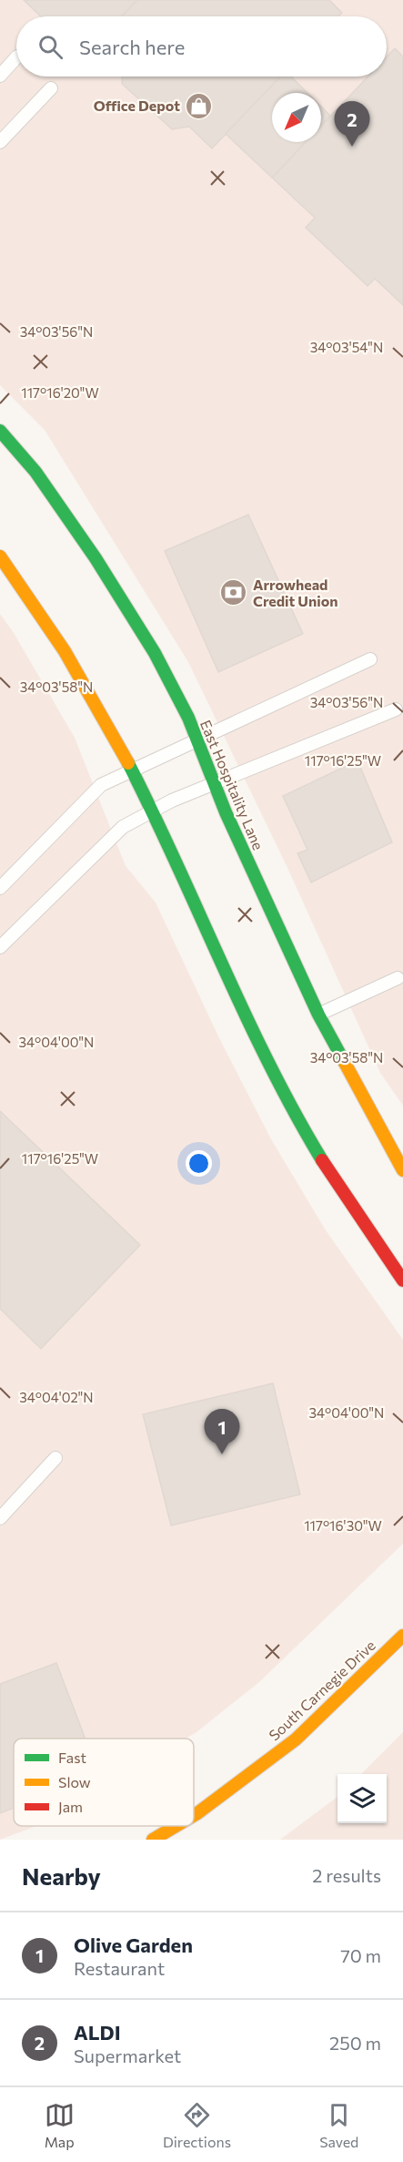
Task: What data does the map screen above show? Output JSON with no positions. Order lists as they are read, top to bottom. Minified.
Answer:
{"streets":{"main road":["East Hospitality Lane","South Carnegie Drive"]},"places":{"shop":["Office Depot"],"bank":["Arrowhead Credit Union"]},"legend":["Fast","Slow","Jam"],"north":"bottom left","page":{"search":"Search here","pins":["2","1"],"heading":["Nearby","2 results"],"list":[{"mark":"1","name":"Olive Garden","note":"Restaurant","value":"70 m"},{"mark":"2","name":"ALDI","note":"Supermarket","value":"250 m"}],"nav":["Map","Directions","Saved"]},"coordinates":["34°03'56\"N","34°03'54\"N","117°16'20\"W","34°03'58\"N","117°16'25\"W","34°04'00\"N","34°04'02\"N","117°16'30\"W"]}
